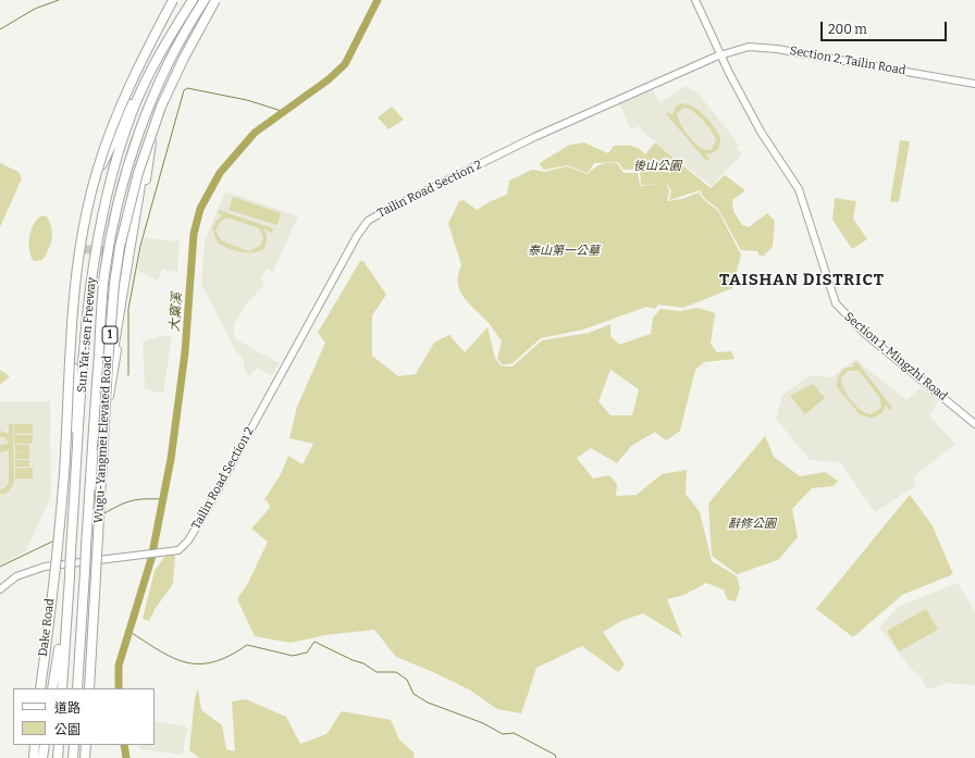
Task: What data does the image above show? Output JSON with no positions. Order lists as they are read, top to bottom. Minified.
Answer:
{"streets":{"highway":["Sun Yat-sen Freeway","1","Wugu-Yangmei Elevated Road"],"main road":["Section 2, Tailin Road","Section 1, Mingzhi Road","Dake Road"]},"crossings":[["Section 2, Tailin Road","Section 1, Mingzhi Road"],["Section 2, Tailin Road","Dake Road"]],"districts":["TAISHAN DISTRICT"],"water":["大窠溪"],"parks":["後山公園","泰山第一公墓","辭修公園"],"legend":["道路","公園"],"scale_bar":"200 m"}
